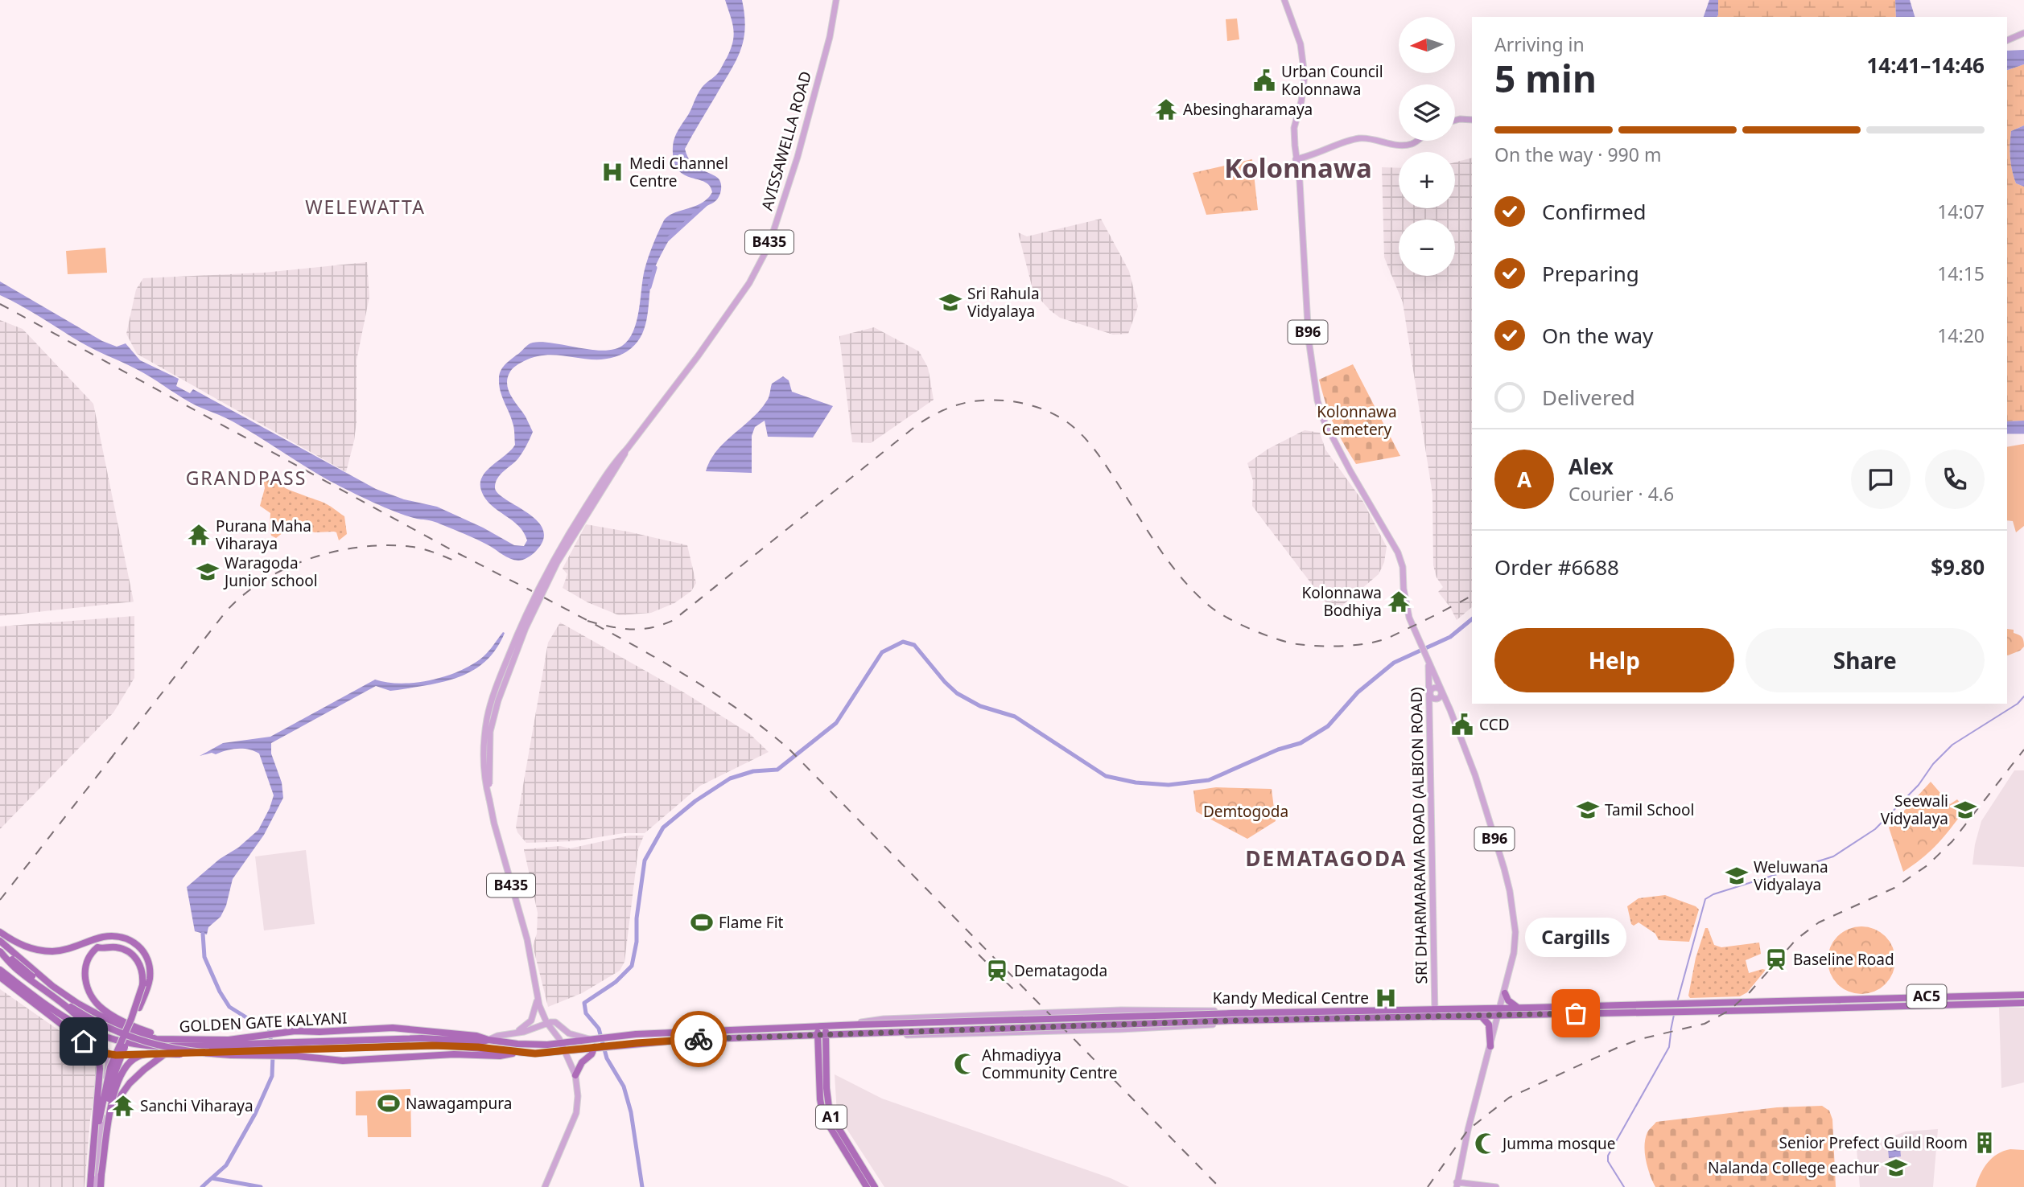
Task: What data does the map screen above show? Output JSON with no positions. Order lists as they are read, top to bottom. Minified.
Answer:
{"streets":{"highway":["AC5","GOLDEN GATE KALYANI","A1"],"main road":["AVISSAWELLA ROAD","B435","B96","SRI DHARMARAMA ROAD (ALBION ROAD)"]},"crossings":[["AVISSAWELLA ROAD","B435"],["B96","SRI DHARMARAMA ROAD (ALBION ROAD)"],["B96","AC5"],["SRI DHARMARAMA ROAD (ALBION ROAD)","AC5"],["AC5","A1"]],"districts":["Kolonnawa","WELEWATTA","GRANDPASS","DEMATAGODA"],"parks":["Kolonnawa Cemetery","Demtogoda"],"places":{"public building":["Urban Council Kolonnawa","CCD"],"temple":["Abesingharamaya","Purana Maha Viharaya","Kolonnawa Bodhiya","Sanchi Viharaya"],"hospital":["Medi Channel Centre","Kandy Medical Centre"],"school or university":["Sri Rahula Vidyalaya","Waragoda Junior school","Tamil School","Seewali Vidyalaya","Weluwana Vidyalaya","Nalanda College eachur"],"sports":["Flame Fit","Nawagampura"],"station":["Baseline Road","Dematagoda"],"other":["Cargills"],"mosque":["Ahmadiyya Community Centre","Jumma mosque"],"building":["Senior Prefect Guild Room"]},"north":"left","page":{"map_buttons":["+","−"],"heading":["5 min","Arriving in","14:41–14:46"],"panel":["Alex","Courier · 4.6","Order #6688","$9.80"],"bar":"On the way · 990 m","list":[["Confirmed","14:07"],["Preparing","14:15"],["On the way","14:20"],"Delivered"],"round":"A","buttons":["Help","Share"],"bubble":"Cargills"}}
